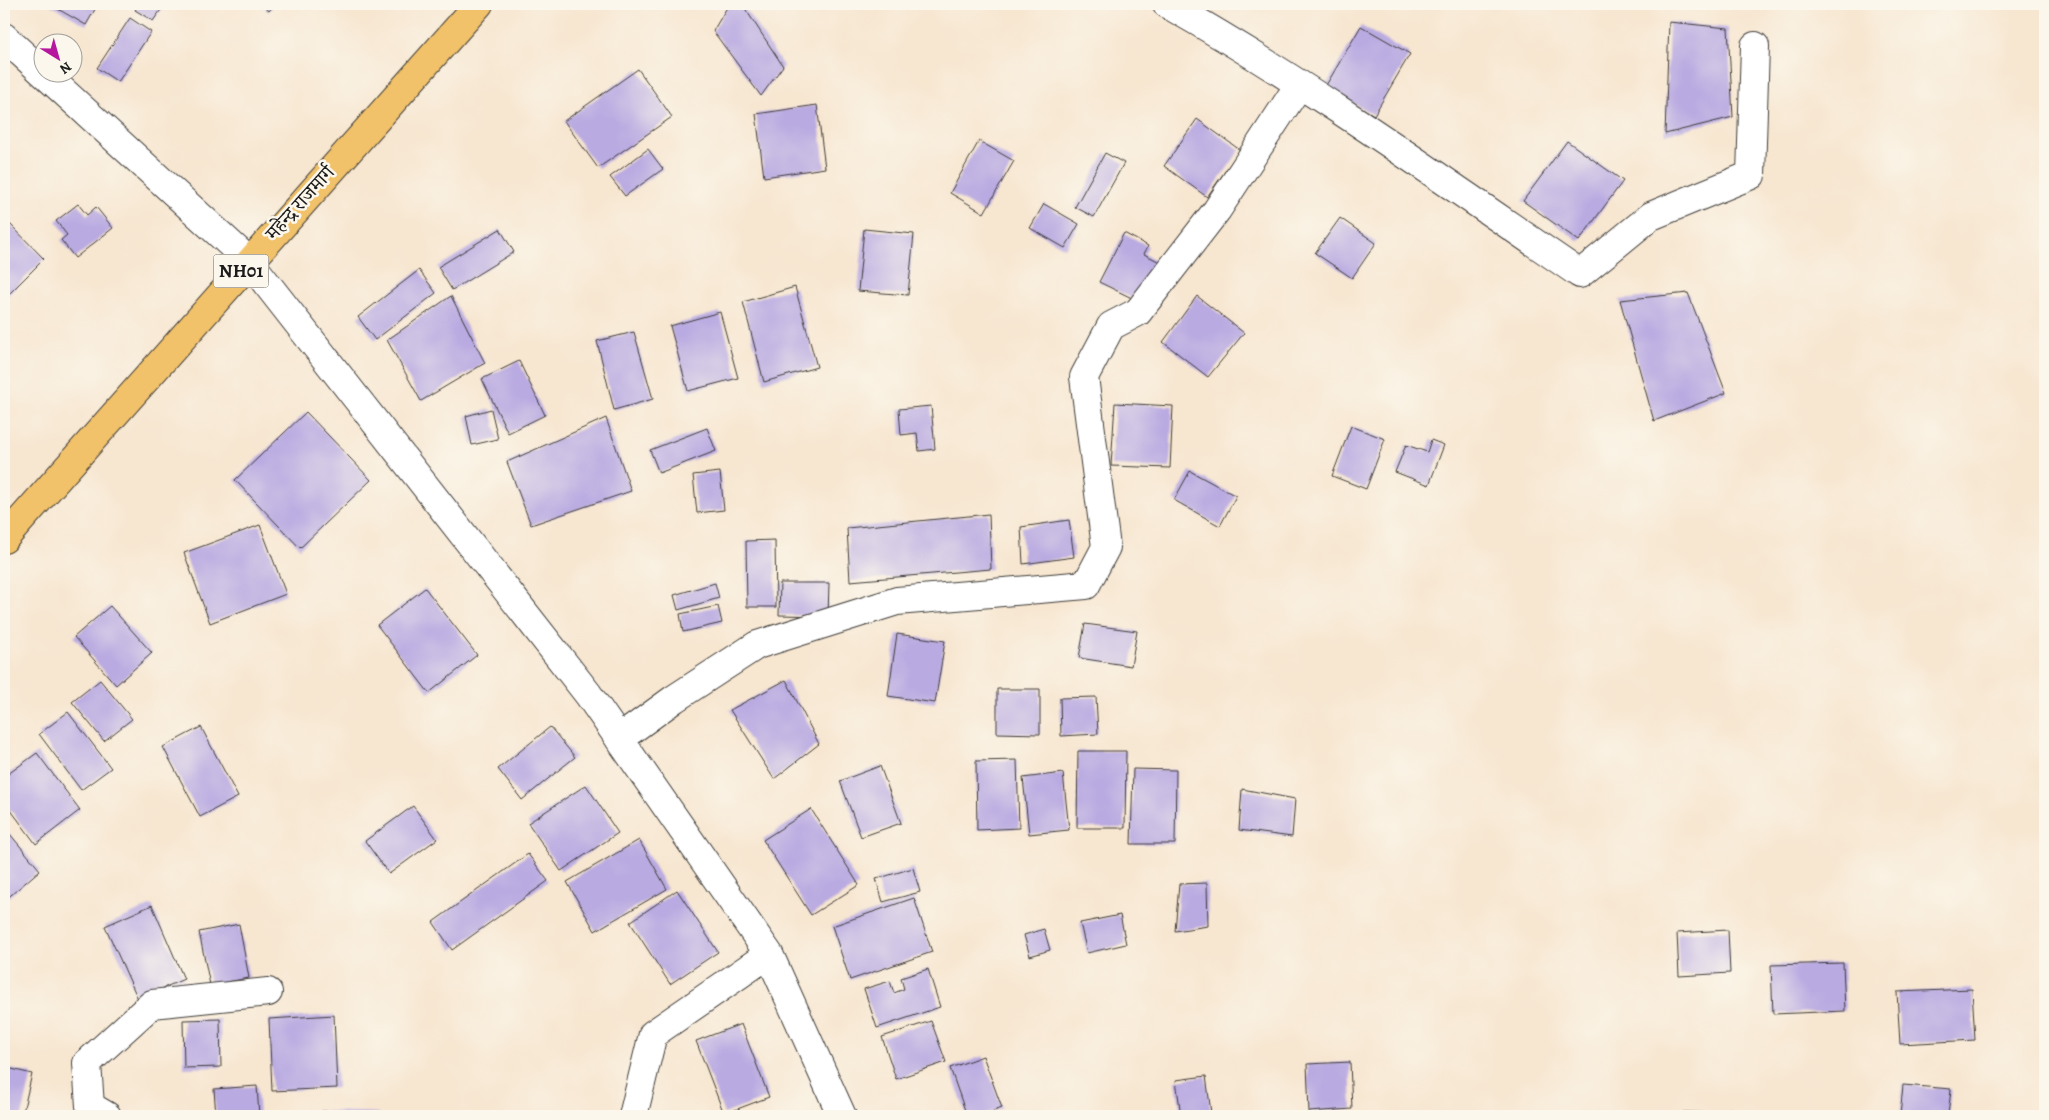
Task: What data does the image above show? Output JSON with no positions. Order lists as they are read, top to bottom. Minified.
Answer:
{"streets":{"highway":["महेन्द्र राजमार्ग","NH01"]},"north":"bottom right"}
